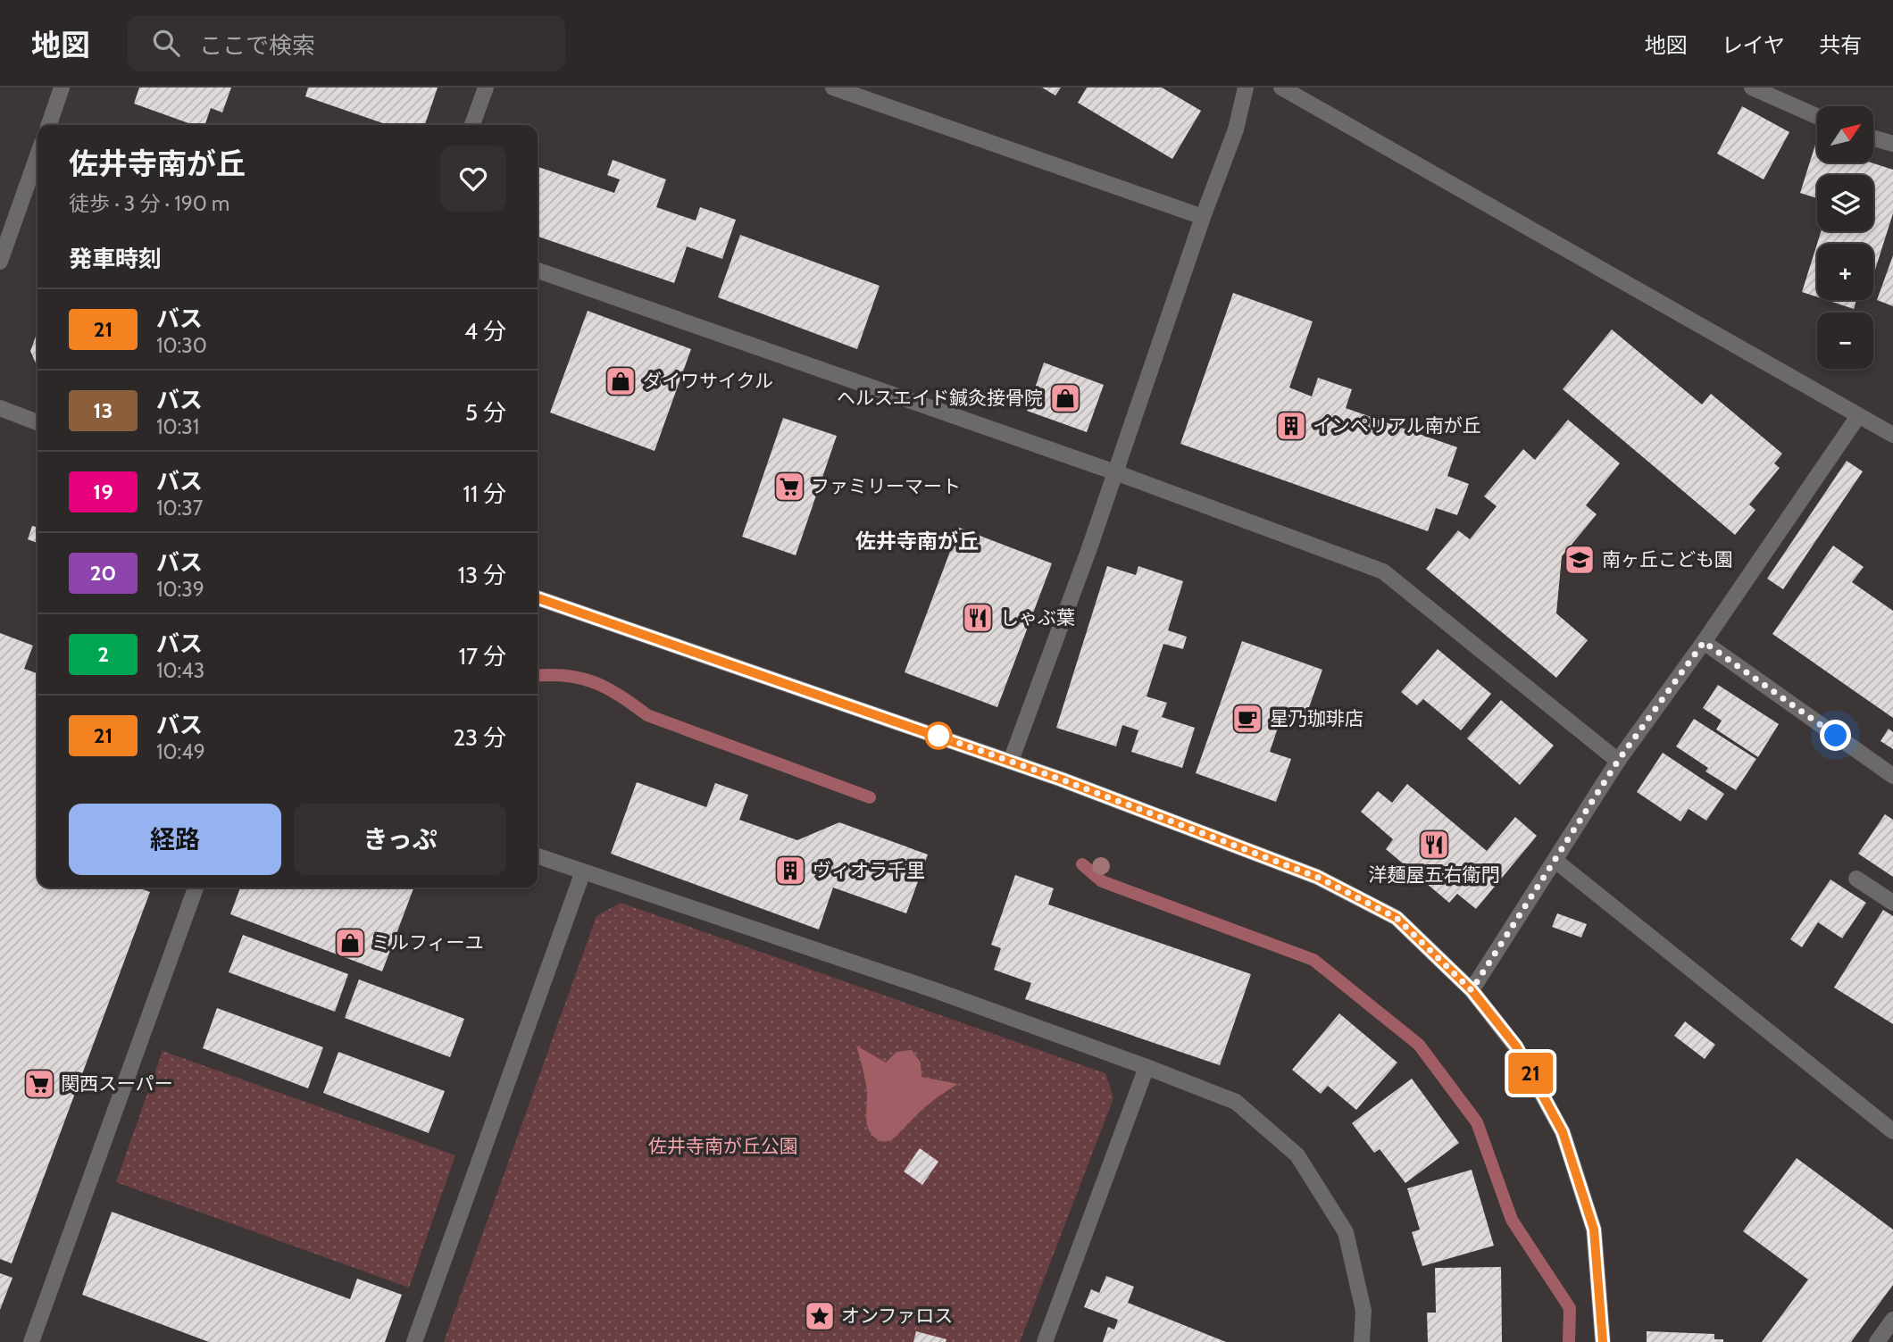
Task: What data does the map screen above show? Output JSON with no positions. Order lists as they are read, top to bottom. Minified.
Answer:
{"districts":["佐井寺南が丘"],"parks":["佐井寺南が丘公園"],"places":{"shop":["ダイワサイクル","ヘルスエイド鍼灸接骨院","ミルフィーユ"],"building":["インペリアル南が丘","ヴィオラ千里"],"supermarket":["ファミリーマート","関西スーパー"],"school or university":["南ヶ丘こども園"],"restaurant":["しゃぶ葉","洋麺屋五右衛門"],"cafe":["星乃珈琲店"],"place":["オンファロス"]},"lines":["bus line 21"],"north":"top right","page":{"header":"地図","search":"ここで検索","nav":["地図","レイヤ","共有"],"on_map":"21","map_buttons":["+","−"],"heading":[["佐井寺南が丘","徒歩 · 3 分 · 190 m"],"発車時刻"],"list":[{"mark":"21","name":"バス","note":"10:30","value":"4 分"},{"mark":"13","name":"バス","note":"10:31","value":"5 分"},{"mark":"19","name":"バス","note":"10:37","value":"11 分"},{"mark":"20","name":"バス","note":"10:39","value":"13 分"},{"mark":"2","name":"バス","note":"10:43","value":"17 分"},{"mark":"21","name":"バス","note":"10:49","value":"23 分"}],"buttons":["経路","きっぷ"]}}
